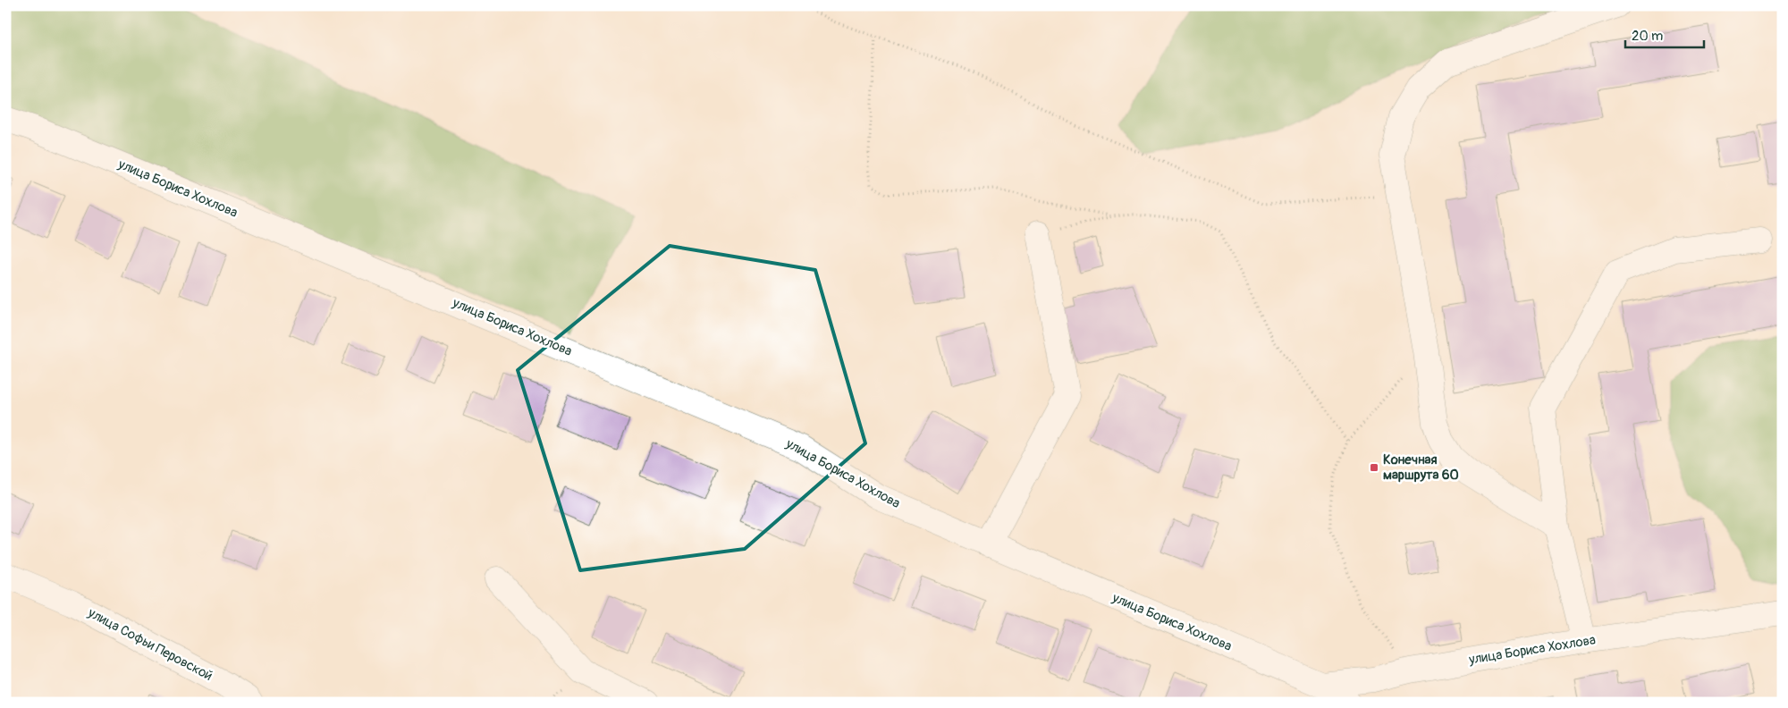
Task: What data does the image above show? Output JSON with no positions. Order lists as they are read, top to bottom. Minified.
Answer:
{"streets":{"street":["улица Бориса Хохлова","улица Софьи Перовской"]},"places":{"transit":["Конечная маршрута 60"]},"scale_bar":"20 m"}
